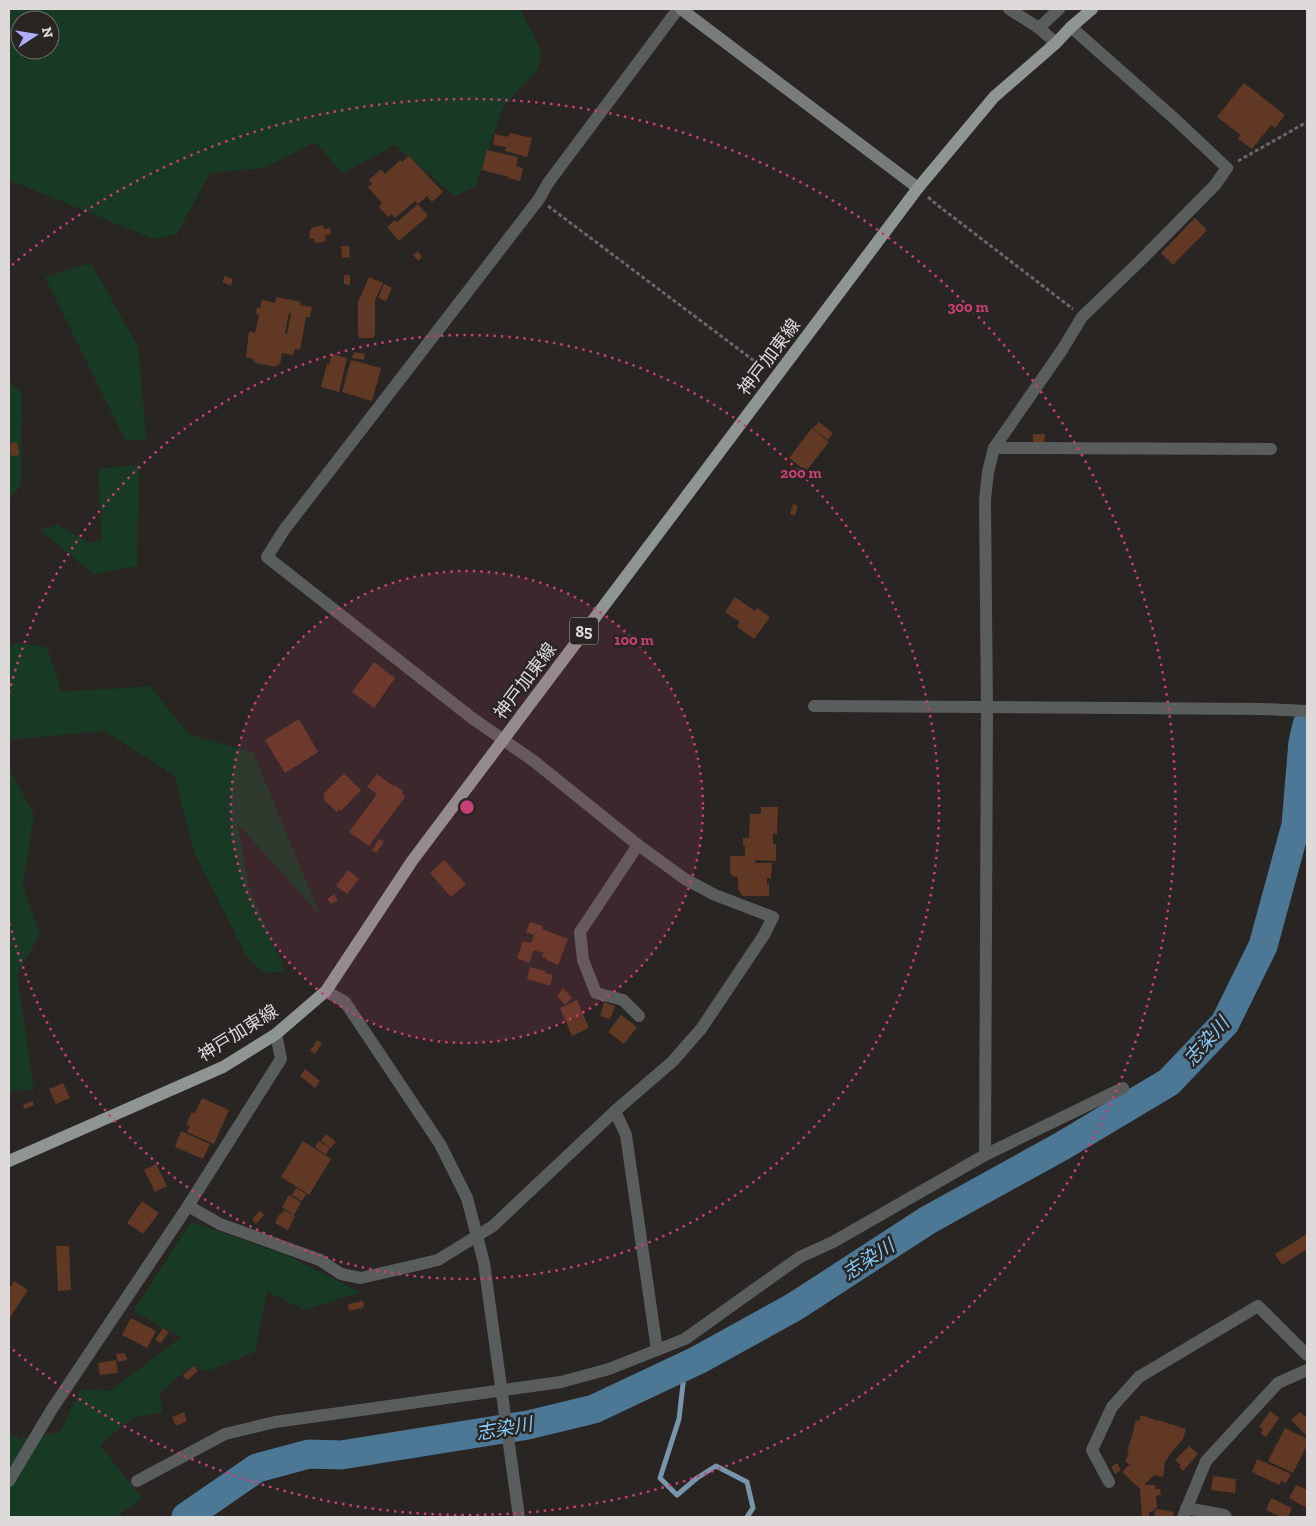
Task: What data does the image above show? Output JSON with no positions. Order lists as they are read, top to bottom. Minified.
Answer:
{"streets":{"main road":["神戸加東線","85"]},"water":["志染川"],"north":"right","rings":["300 m","200 m","100 m"]}
